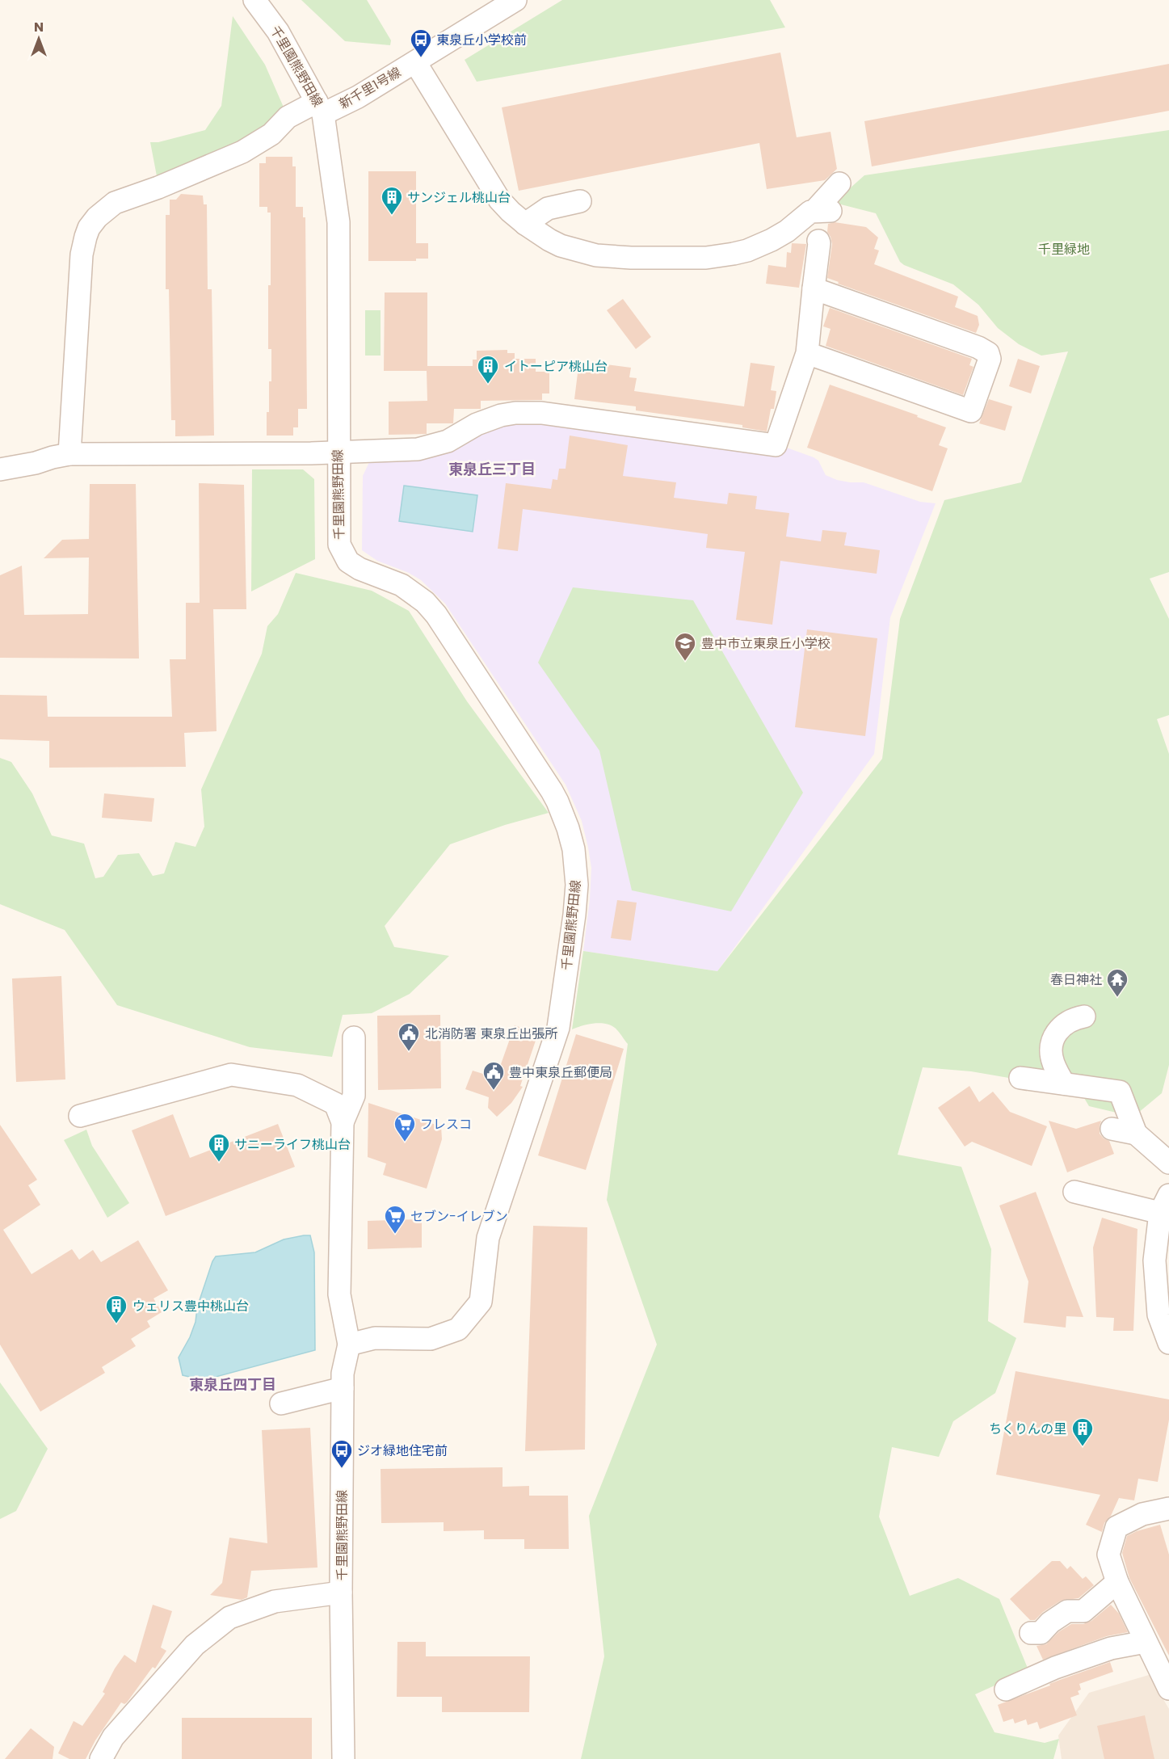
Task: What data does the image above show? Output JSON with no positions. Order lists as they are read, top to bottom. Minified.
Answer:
{"streets":{"street":["千里園熊野田線","新千里1号線"]},"crossings":[["千里園熊野田線","新千里1号線"]],"districts":["東泉丘三丁目","東泉丘四丁目"],"parks":["千里緑地"],"places":{"bus stop":["東泉丘小学校前","ジオ緑地住宅前"],"building":["サンジェル桃山台","イトーピア桃山台","サニーライフ桃山台","ウェリス豊中桃山台","ちくりんの里"],"school or university":["豊中市立東泉丘小学校"],"temple":["春日神社"],"public building":["北消防署 東泉丘出張所","豊中東泉丘郵便局"],"supermarket":["フレスコ","セブン-イレブン"]},"north":"top"}
